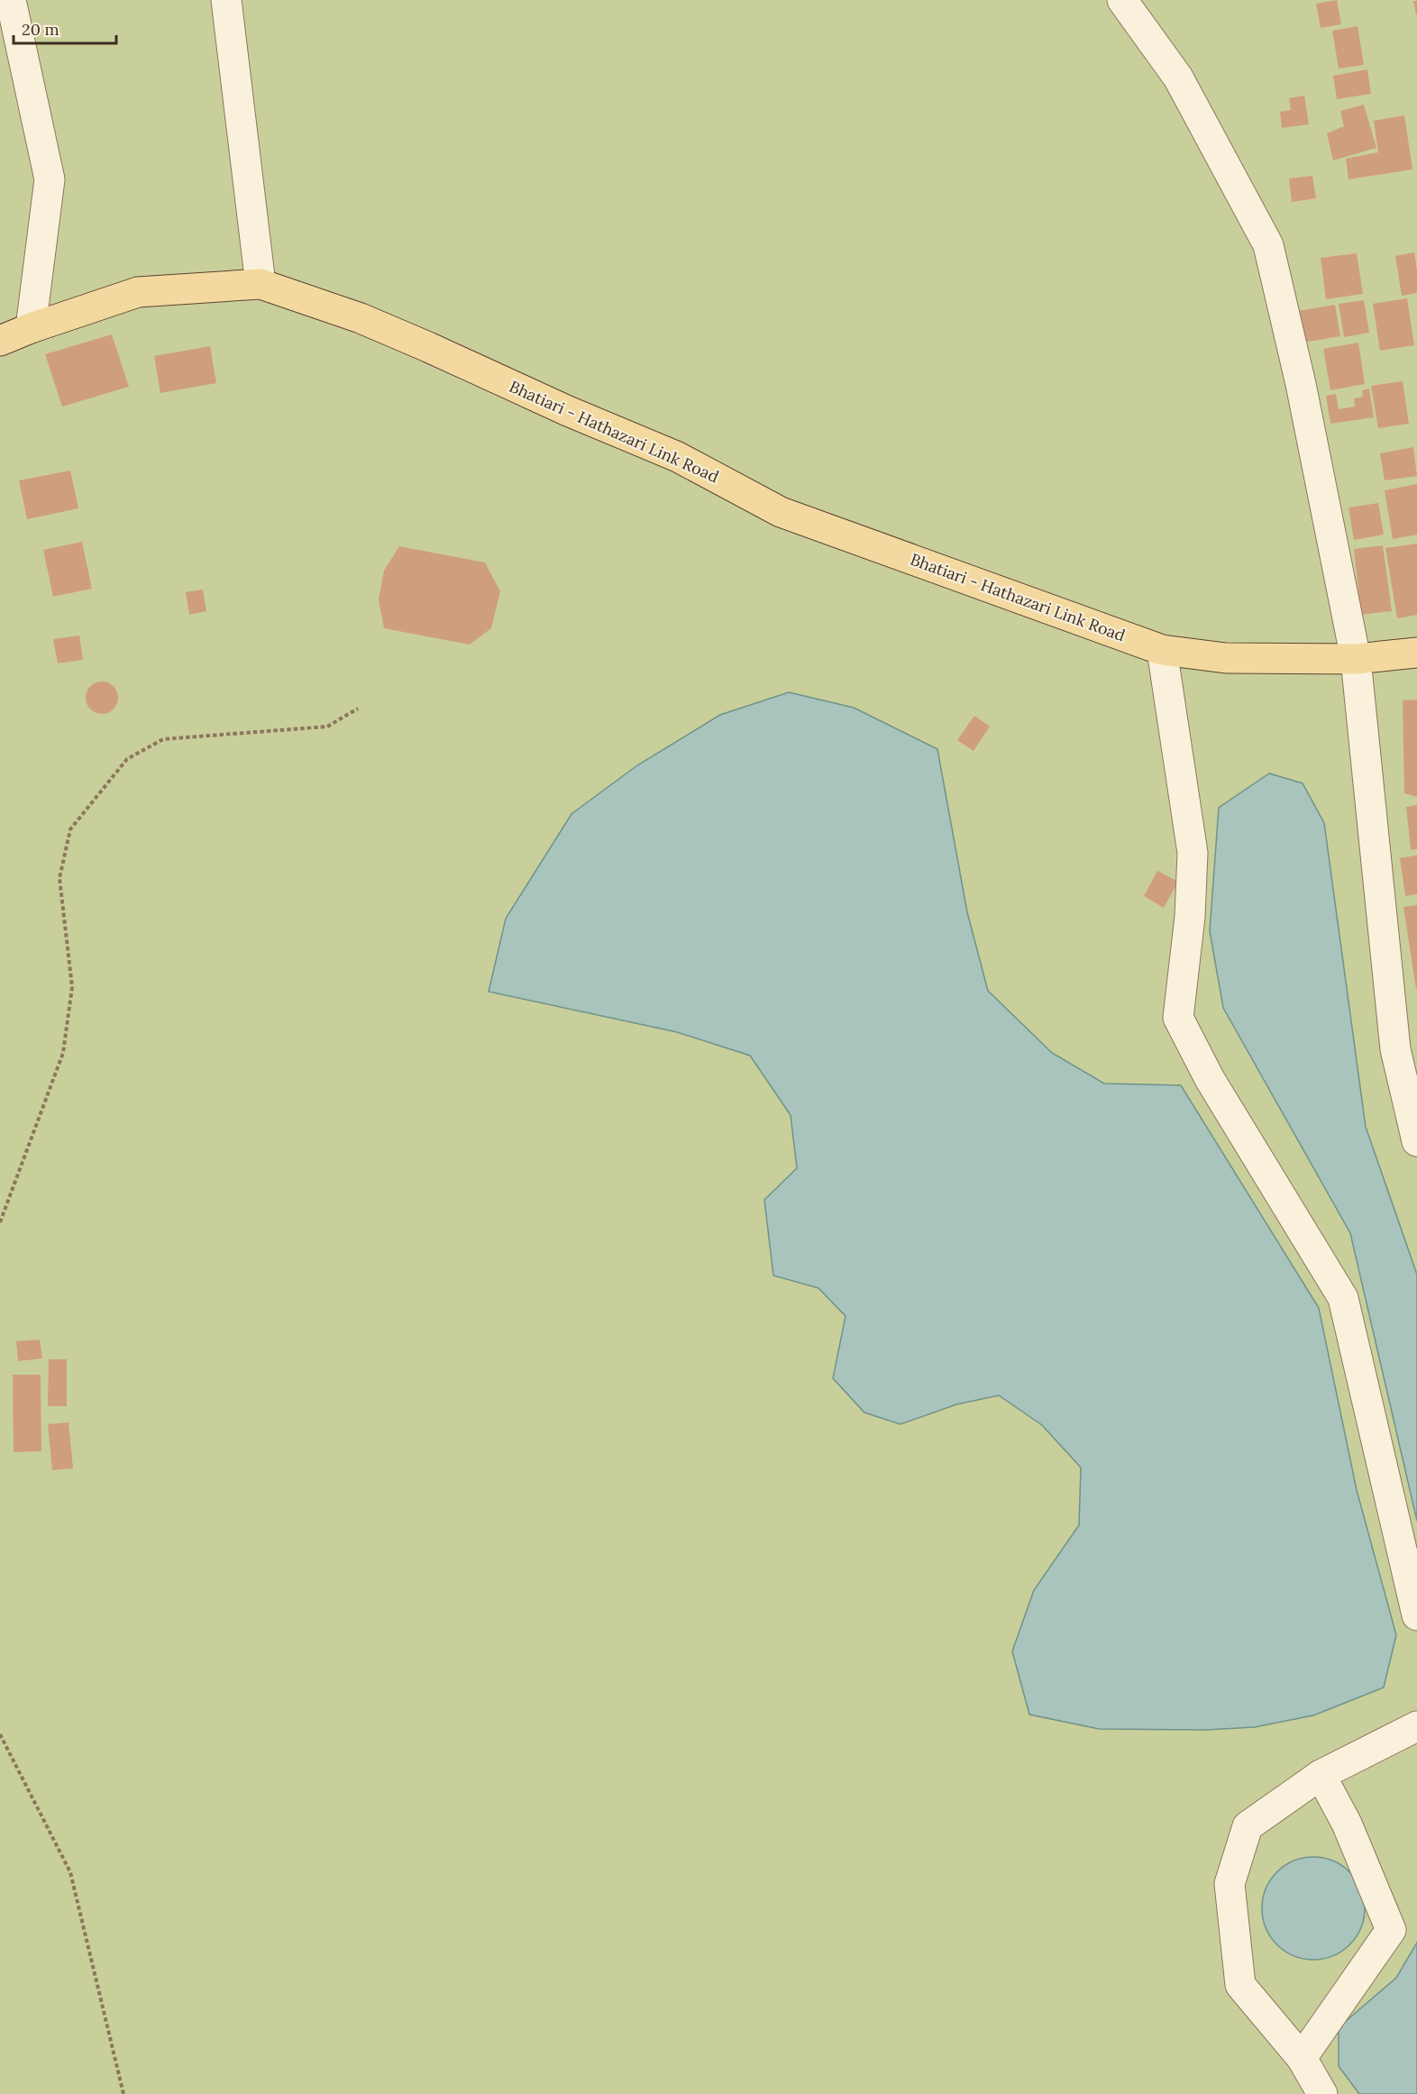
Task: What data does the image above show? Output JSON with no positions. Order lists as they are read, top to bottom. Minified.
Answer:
{"streets":{"main road":["Bhatiari - Hathazari Link Road"]},"scale_bar":"20 m"}
